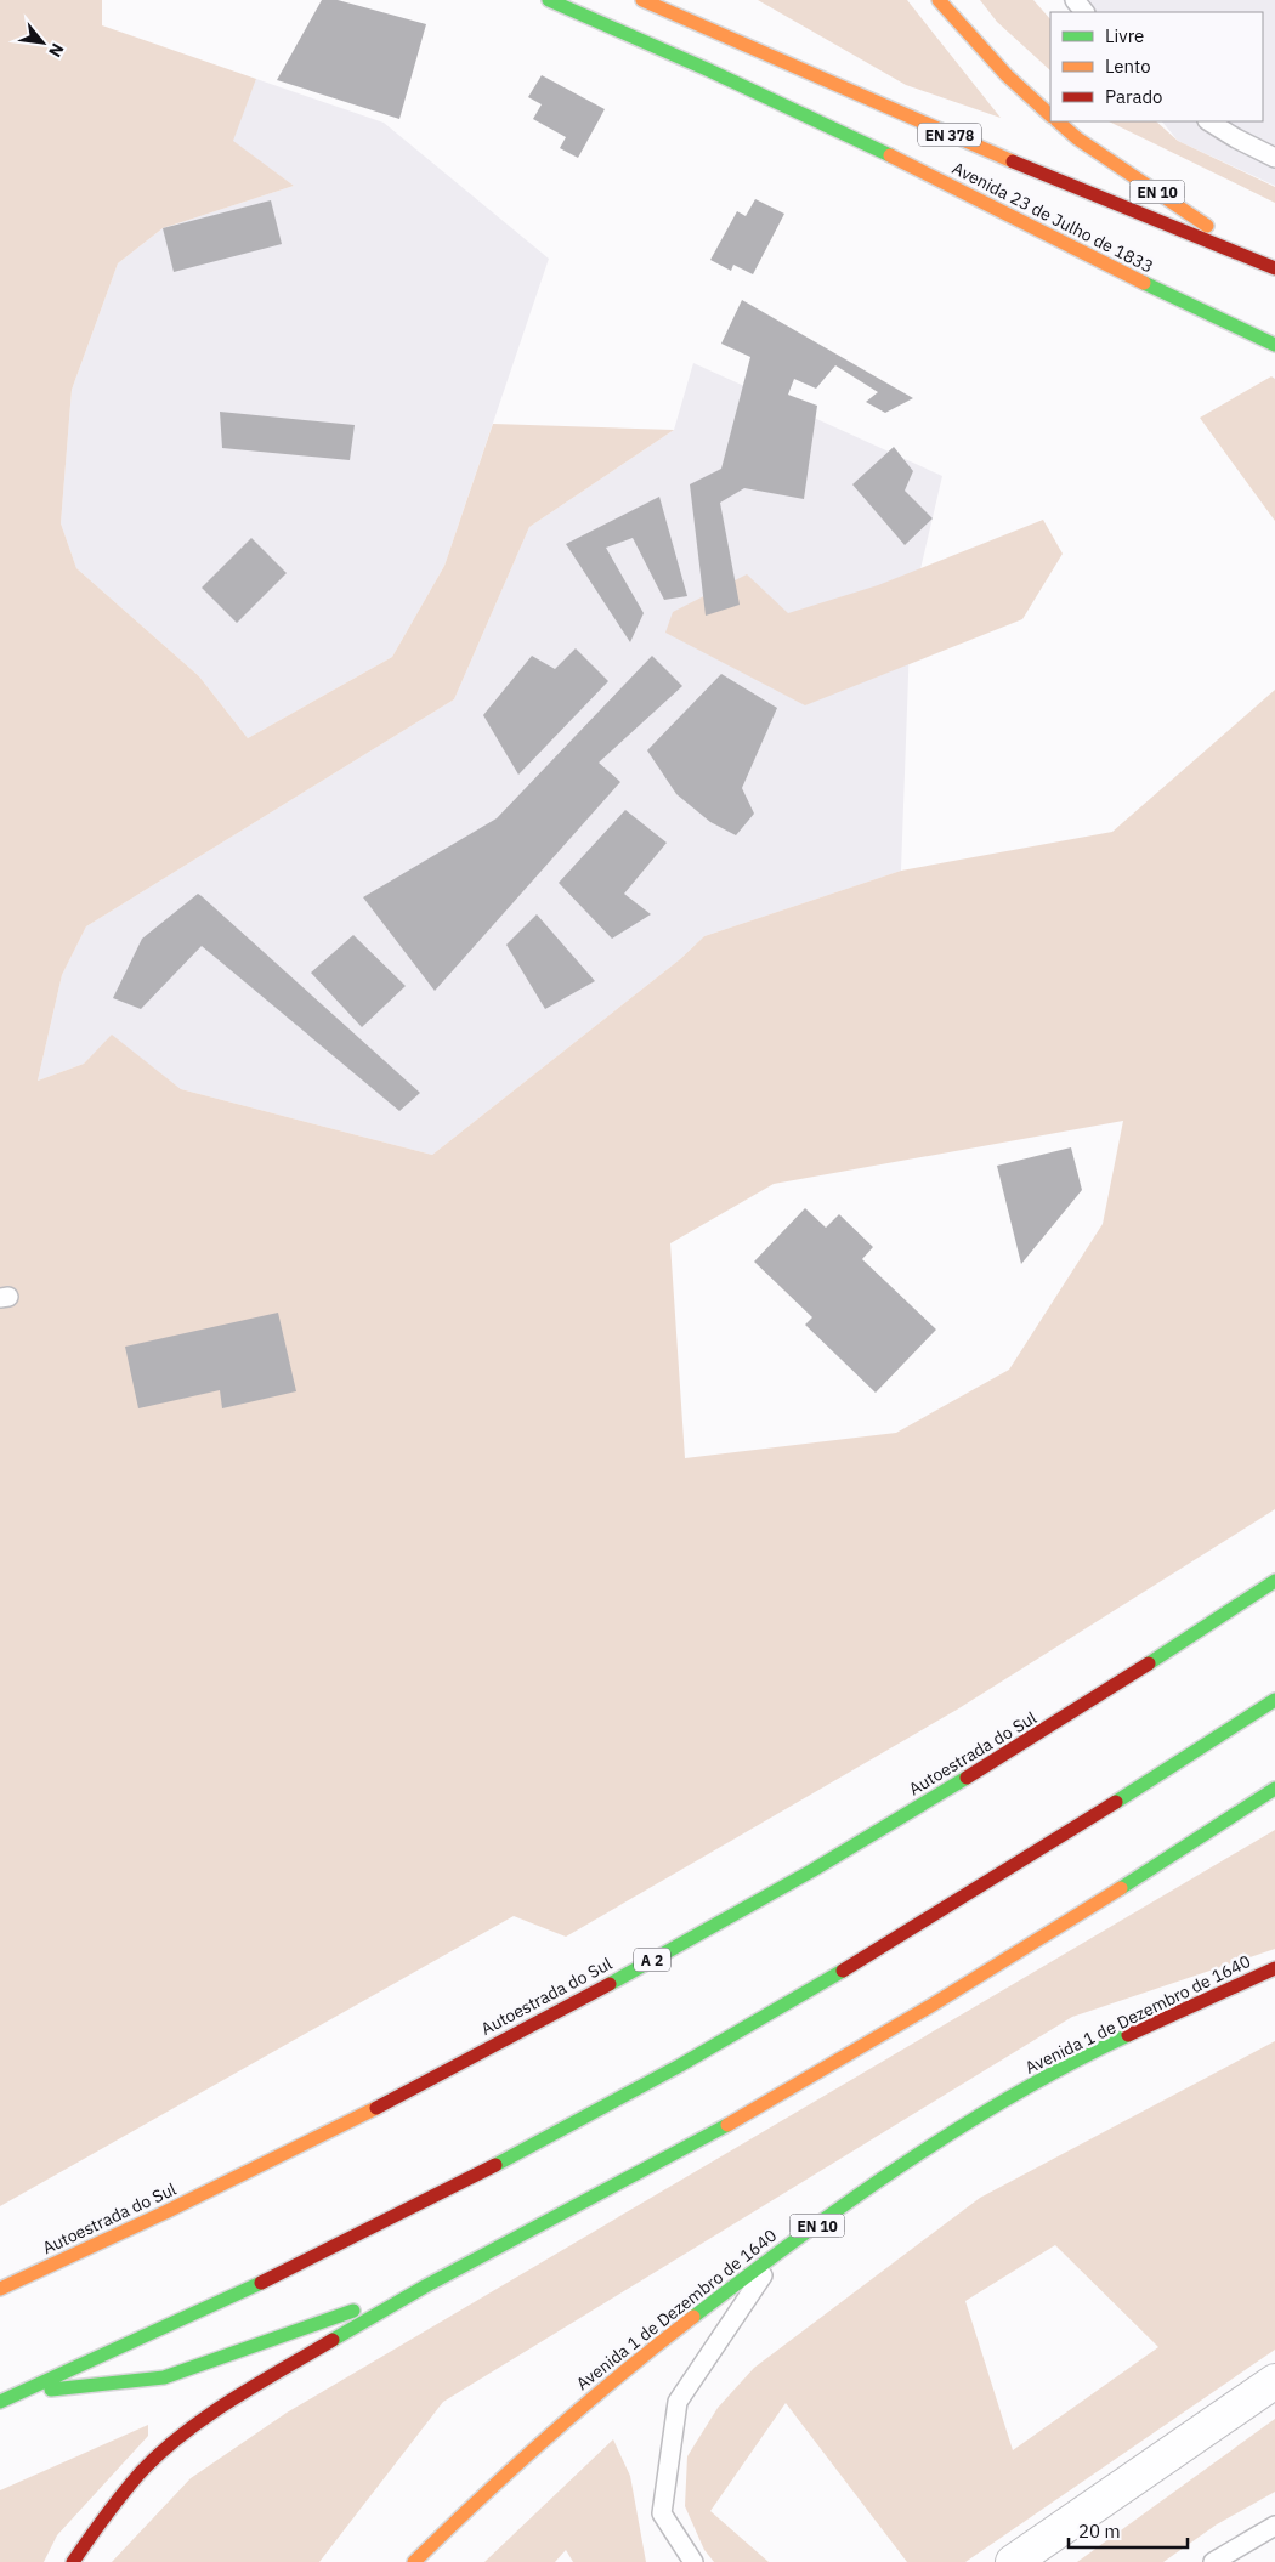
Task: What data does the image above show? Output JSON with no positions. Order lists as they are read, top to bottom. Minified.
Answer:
{"streets":{"main road":["EN 378","EN 10","Avenida 23 de Julho de 1833","Autoestrada do Sul","A 2","Avenida 1 de Dezembro de 1640"]},"crossings":[["EN 10","Avenida 23 de Julho de 1833"]],"legend":["Livre","Lento","Parado"],"scale_bar":"20 m","north":"bottom right"}
